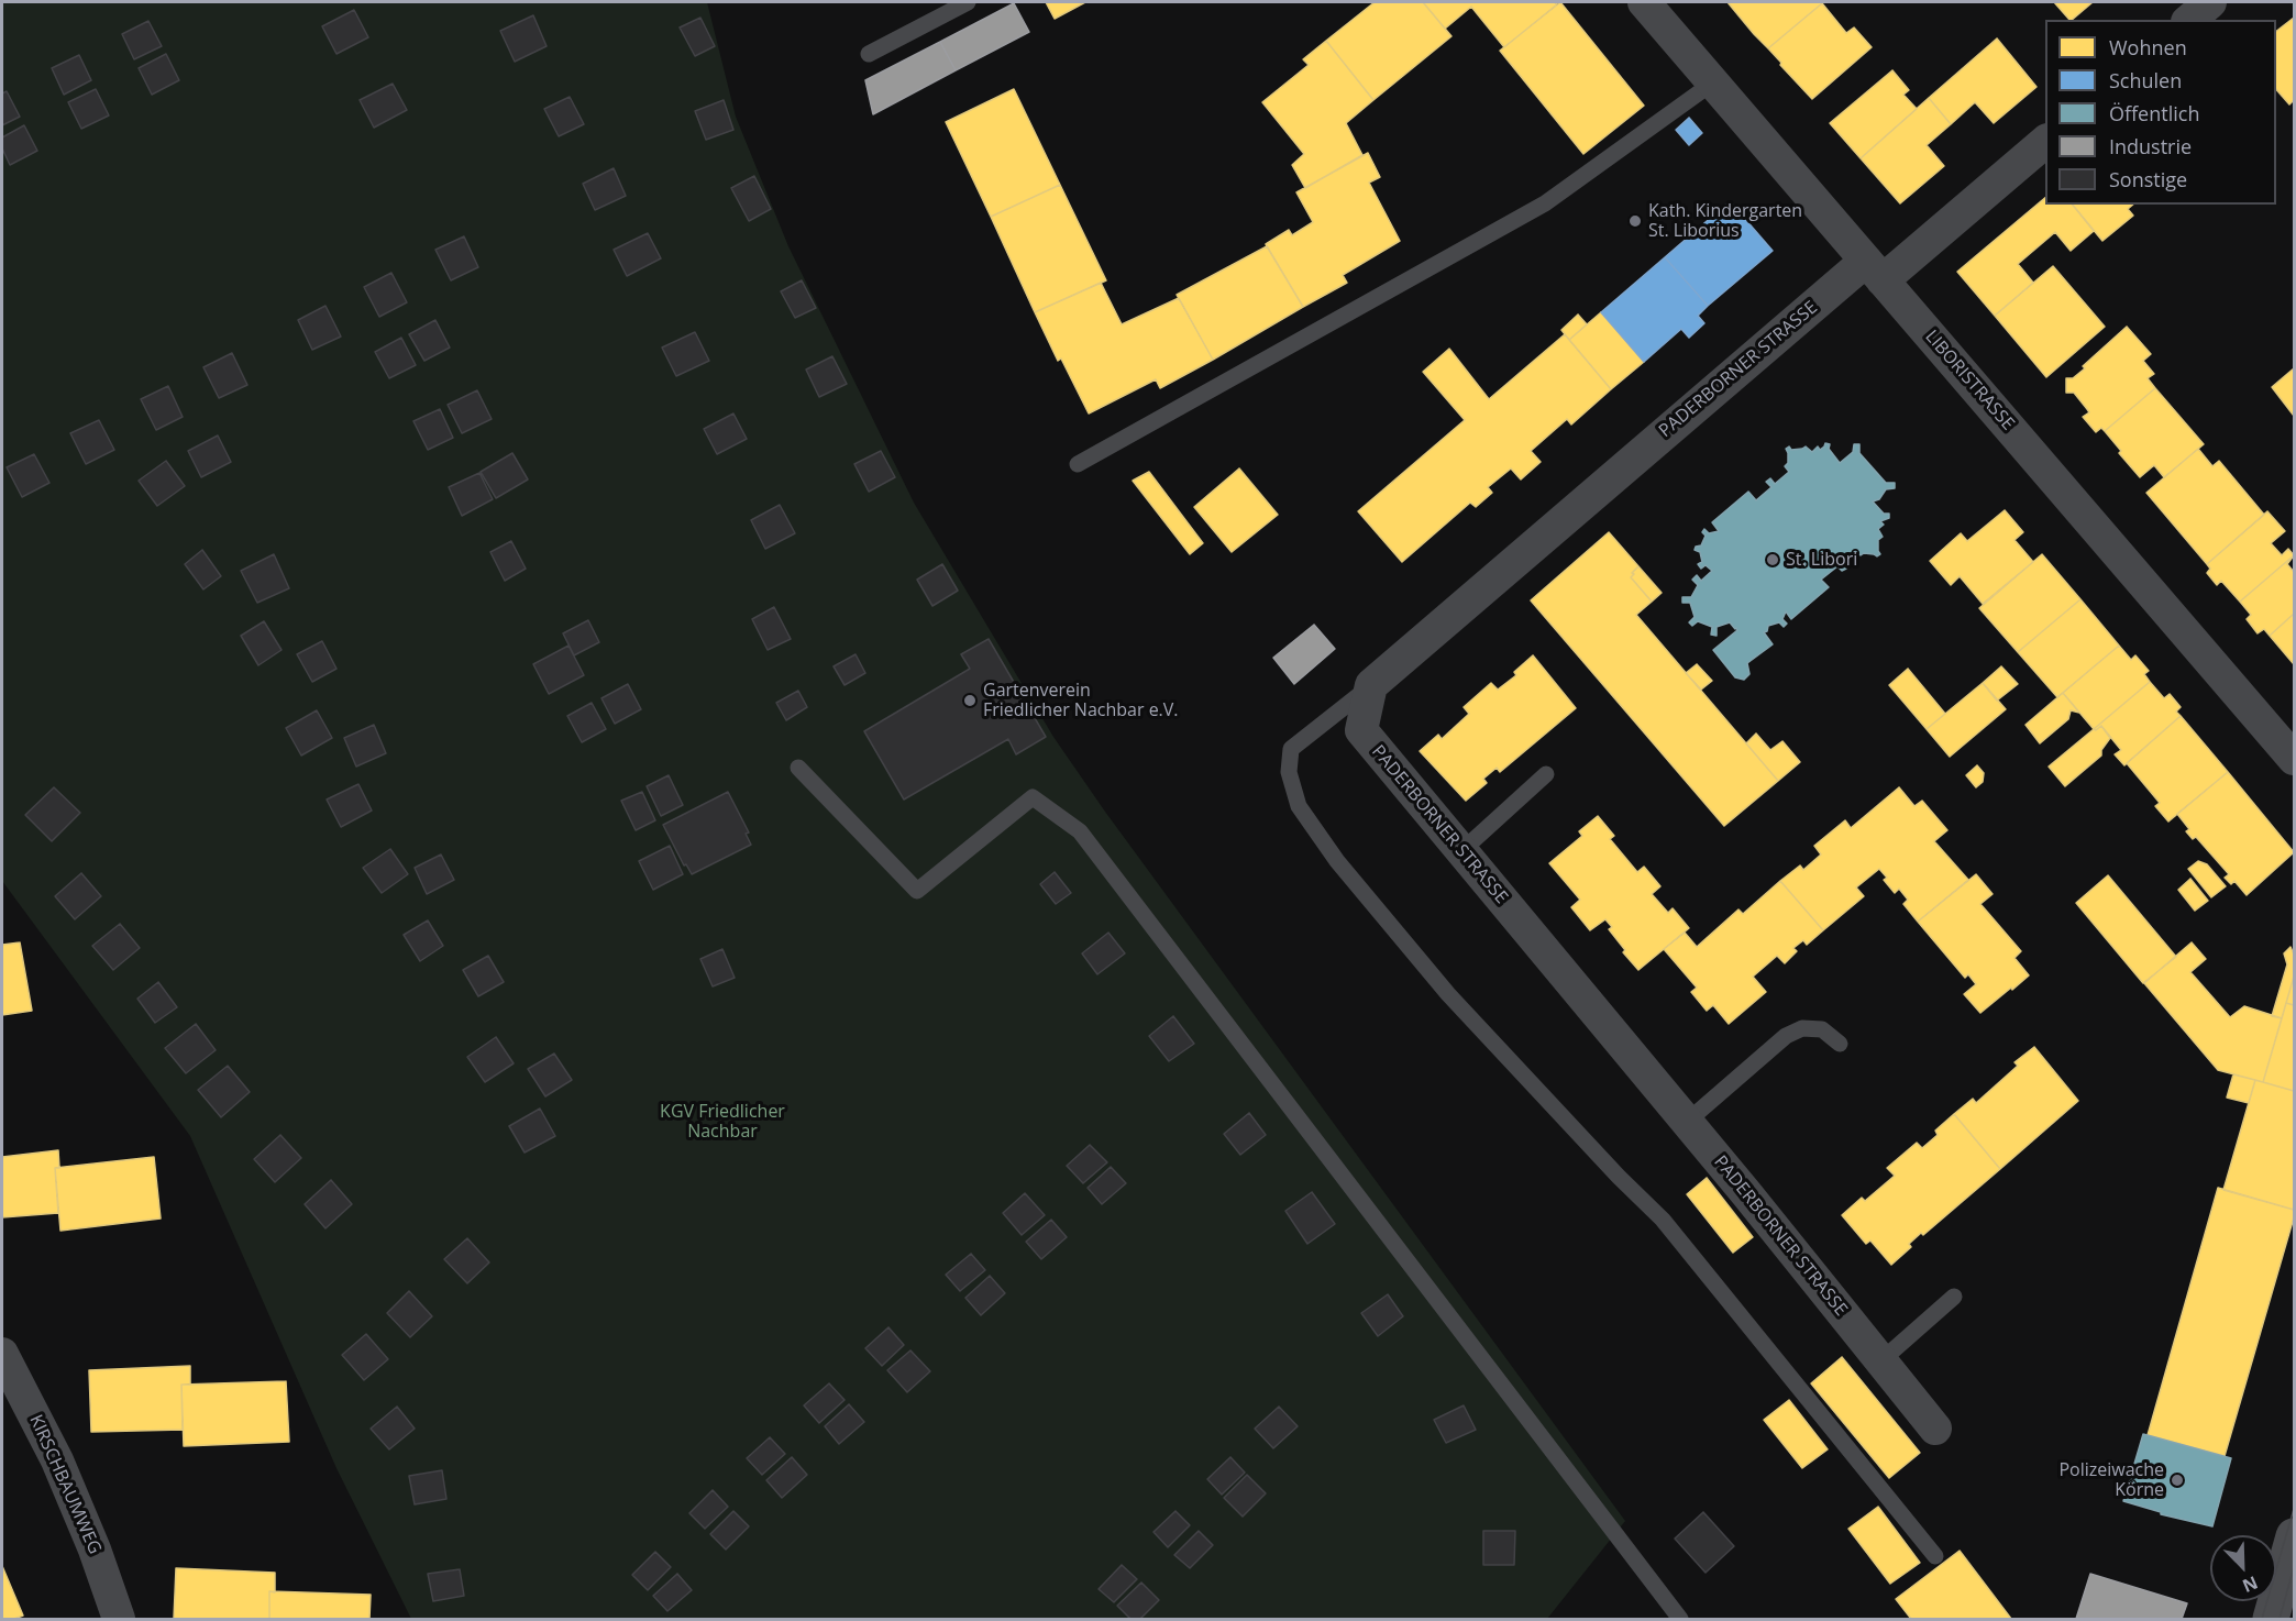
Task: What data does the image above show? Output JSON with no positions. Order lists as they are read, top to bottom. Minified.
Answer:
{"streets":{"street":["PADERBORNER STRASSE","LIBORISTRASSE","KIRSCHBAUMWEG"]},"crossings":[["PADERBORNER STRASSE","LIBORISTRASSE"]],"parks":["KGV Friedlicher Nachbar"],"places":["Kath. Kindergarten St. Liborius","St. Libori","Gartenverein Friedlicher Nachbar e.V.","Polizeiwache Körne"],"legend":["Wohnen","Schulen","Öffentlich","Industrie","Sonstige"],"north":"bottom right"}
